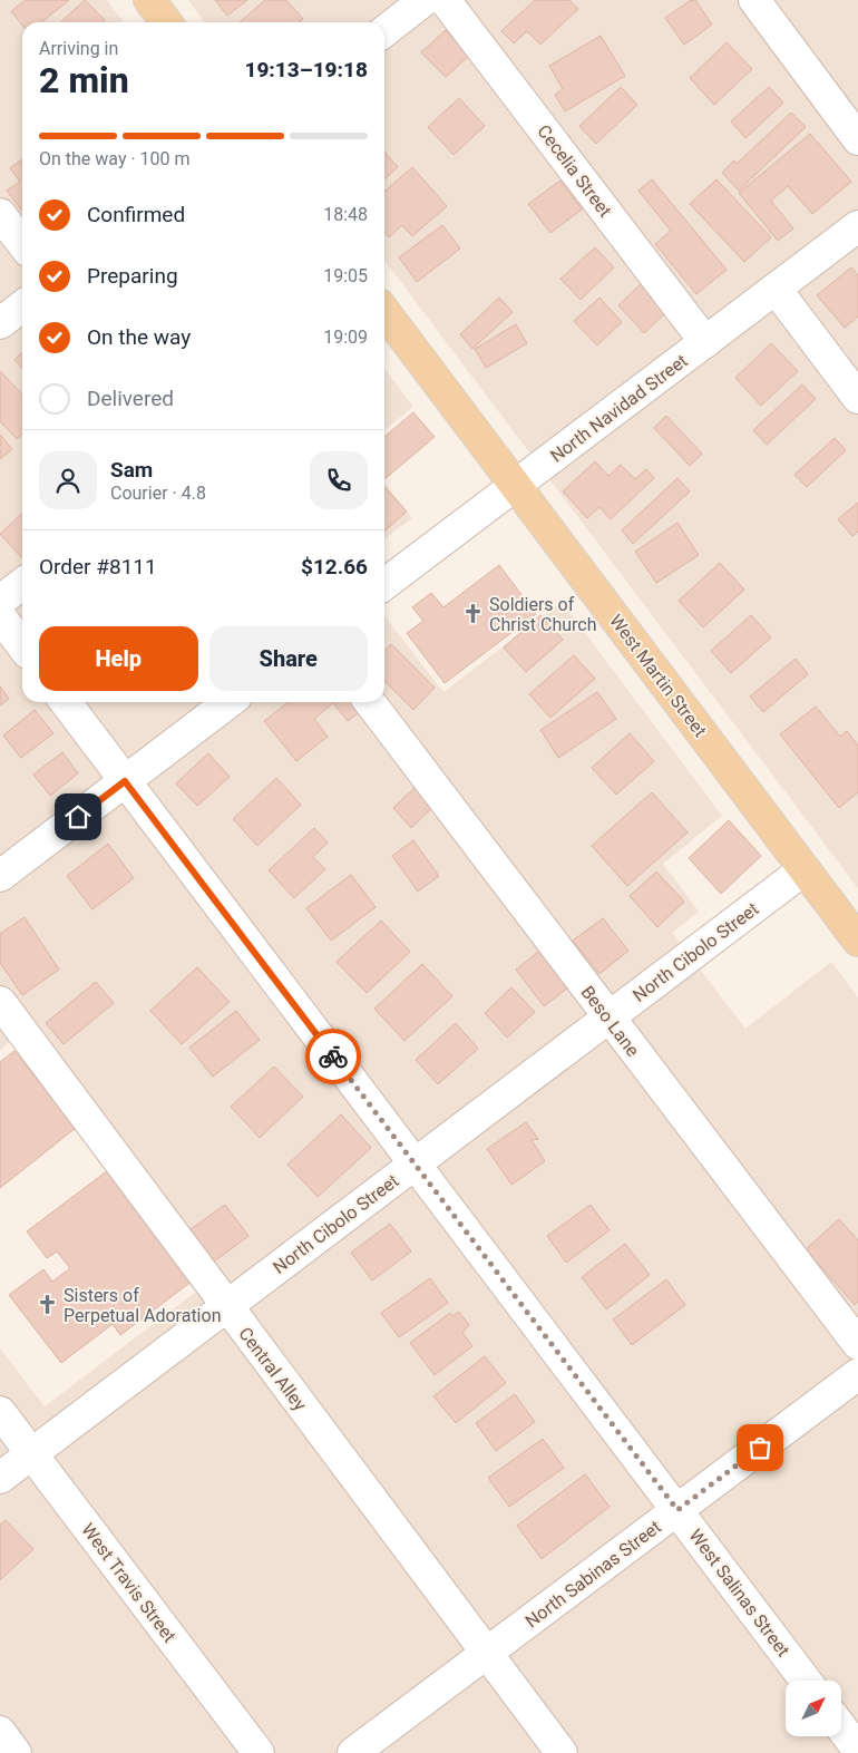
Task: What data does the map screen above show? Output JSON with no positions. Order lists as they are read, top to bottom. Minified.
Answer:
{"streets":{"main road":["West Martin Street"],"street":["Cecelia Street","North Navidad Street","North Cibolo Street","Beso Lane","Central Alley","North Sabinas Street","West Travis Street","West Salinas Street"]},"crossings":[["Cecelia Street","North Navidad Street"],["North Navidad Street","West Martin Street"],["West Martin Street","North Cibolo Street"],["North Cibolo Street","Beso Lane"],["North Cibolo Street","Central Alley"],["North Cibolo Street","West Travis Street"],["North Cibolo Street","West Salinas Street"],["Central Alley","North Sabinas Street"],["North Sabinas Street","West Salinas Street"]],"places":{"church":["Soldiers of Christ Church","Sisters of Perpetual Adoration"]},"north":"top right","page":{"heading":["2 min","Arriving in","19:13–19:18"],"panel":["Sam","Courier · 4.8","Order #8111","$12.66"],"bar":"On the way · 100 m","list":[["Confirmed","18:48"],["Preparing","19:05"],["On the way","19:09"],"Delivered"],"buttons":["Help","Share"]}}
